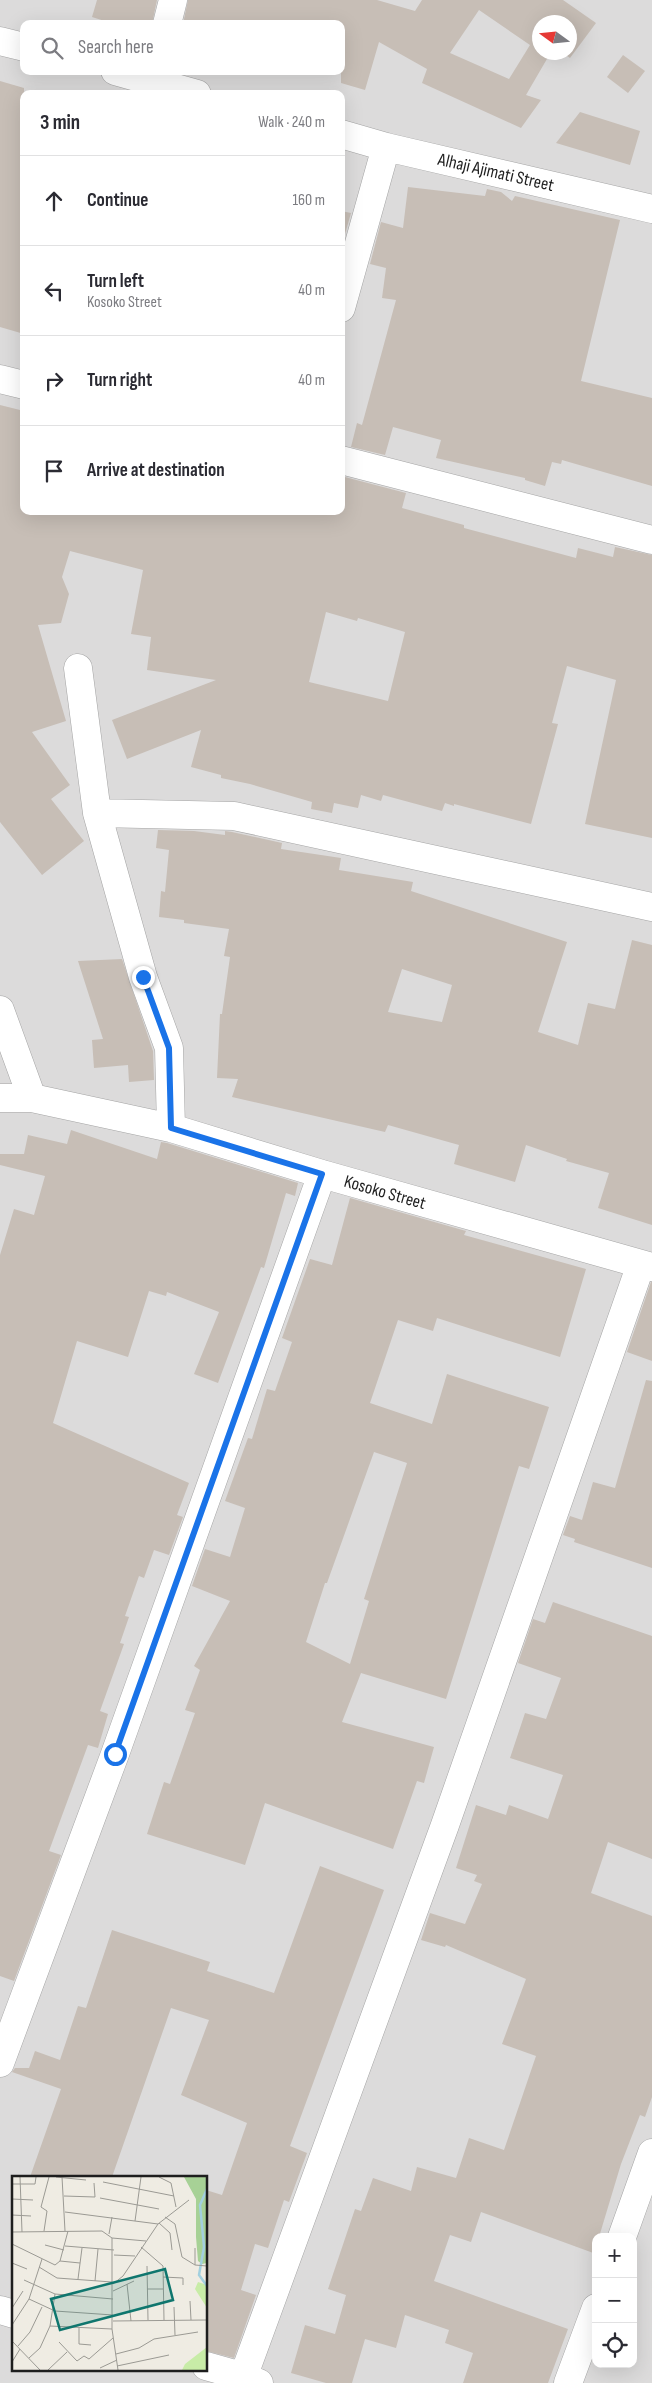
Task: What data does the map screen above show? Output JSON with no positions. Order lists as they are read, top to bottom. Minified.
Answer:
{"streets":{"street":["Alhaji Ajimati Street","Kosoko Street"]},"north":"left","page":{"search":"Search here","heading":["3 min","Walk · 240 m"],"list":[["Continue","160 m"],["Turn left","Kosoko Street","40 m"],["Turn right","40 m"],"Arrive at destination"],"map_buttons":["+","−"]}}
